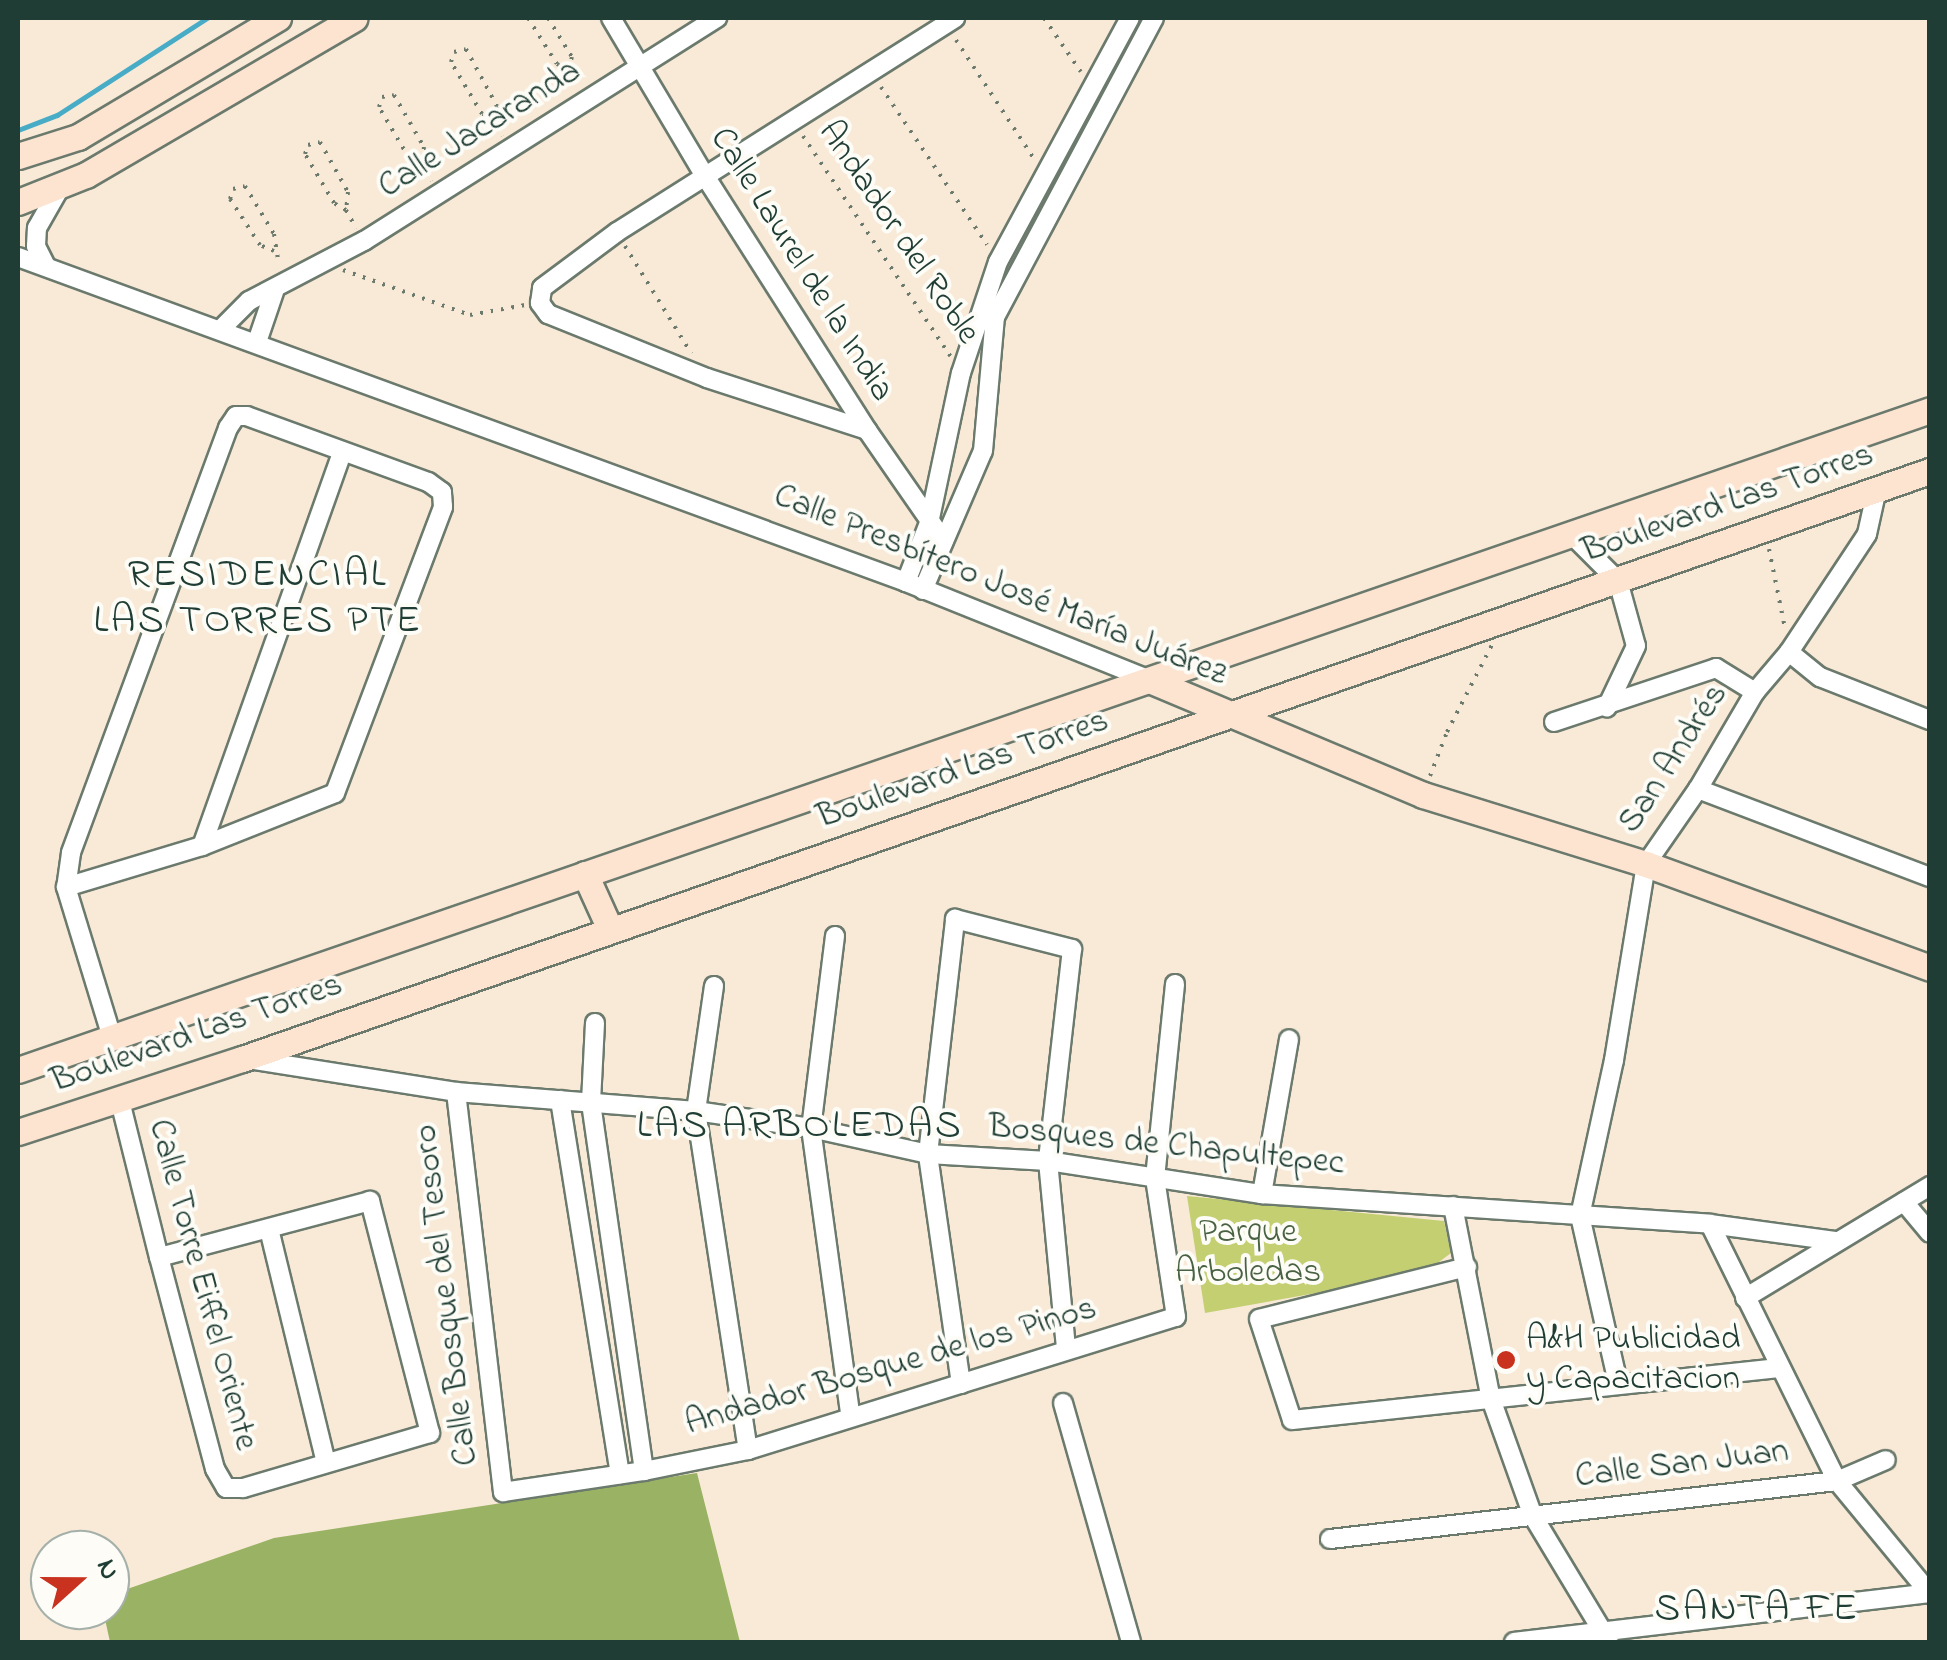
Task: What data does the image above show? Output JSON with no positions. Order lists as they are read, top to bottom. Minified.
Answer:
{"streets":{"street":["Calle Jacaranda","Calle Laurel de la India","Boulevard Las Torres","Calle Presbítero José María Juárez","San Andrés","Bosques de Chapultepec","Calle Torre Eiffel Oriente","Calle Bosque del Tesoro","Andador Bosque de los Pinos","Calle San Juan"],"path":["Andador del Roble"]},"crossings":[["Calle Jacaranda","Calle Laurel de la India"],["Calle Jacaranda","Calle Presbítero José María Juárez"],["Boulevard Las Torres","Calle Presbítero José María Juárez"],["Boulevard Las Torres","San Andrés"],["Boulevard Las Torres","Bosques de Chapultepec"],["Boulevard Las Torres","Calle Torre Eiffel Oriente"],["Calle Presbítero José María Juárez","San Andrés"],["San Andrés","Bosques de Chapultepec"],["Bosques de Chapultepec","Calle Bosque del Tesoro"],["Bosques de Chapultepec","Andador Bosque de los Pinos"],["Calle Bosque del Tesoro","Andador Bosque de los Pinos"]],"districts":["RESIDENCIAL LAS TORRES PTE","LAS ARBOLEDAS","SANTA FE"],"parks":["Parque Arboledas"],"places":["A&H Publicidad y Capacitacion"],"north":"right"}
